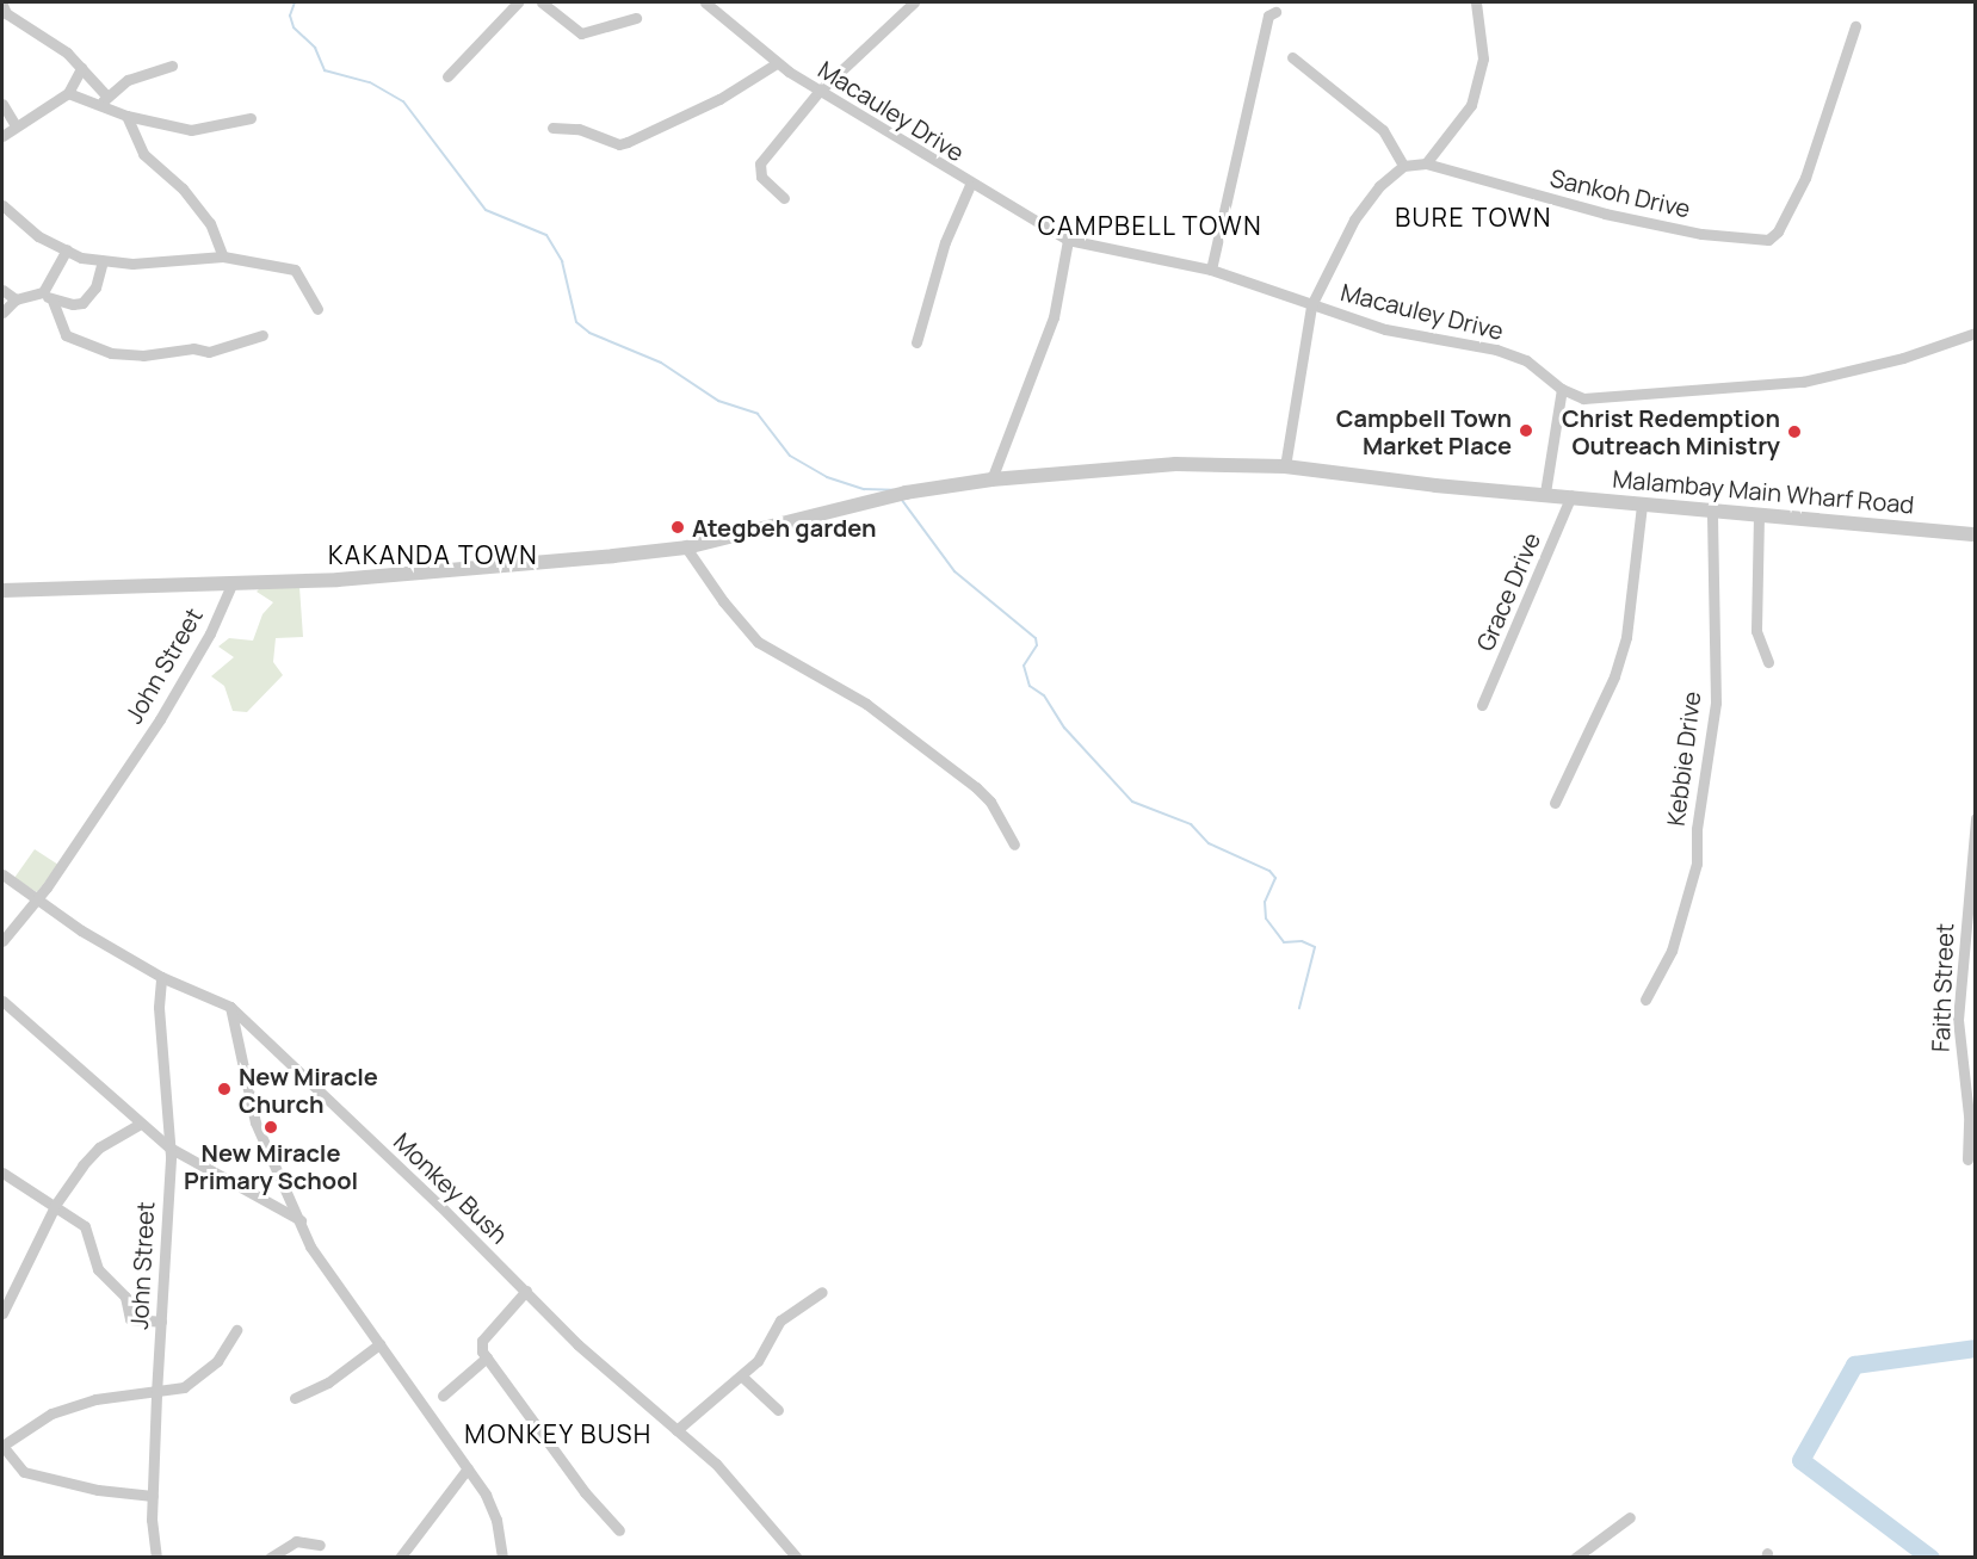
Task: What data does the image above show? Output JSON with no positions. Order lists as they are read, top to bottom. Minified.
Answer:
{"streets":{"street":["Macauley Drive","Sankoh Drive","Malambay Main Wharf Road","Grace Drive","John Street","Kebbie Drive","Faith Street","Monkey Bush"]},"crossings":[["Malambay Main Wharf Road","Grace Drive"],["Malambay Main Wharf Road","John Street"],["Malambay Main Wharf Road","Kebbie Drive"],["John Street","Monkey Bush"]],"districts":["BURE TOWN","CAMPBELL TOWN","KAKANDA TOWN","MONKEY BUSH"],"places":["Campbell Town Market Place","Christ Redemption Outreach Ministry","Ategbeh garden","New Miracle Church","New Miracle Primary School"]}
